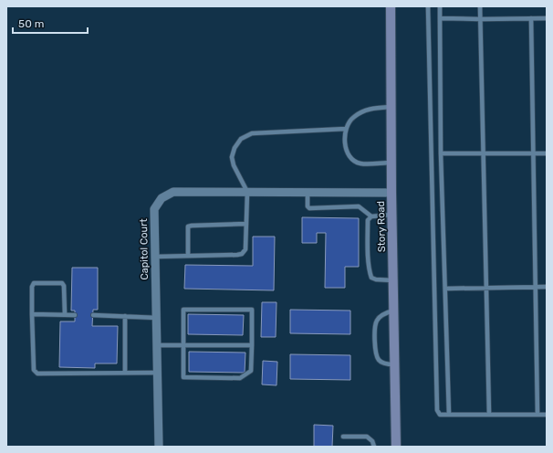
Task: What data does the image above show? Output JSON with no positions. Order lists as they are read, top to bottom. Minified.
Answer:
{"streets":{"street":["Story Road","Capitol Court"]},"crossings":[["Story Road","Capitol Court"]],"scale_bar":"50 m"}
